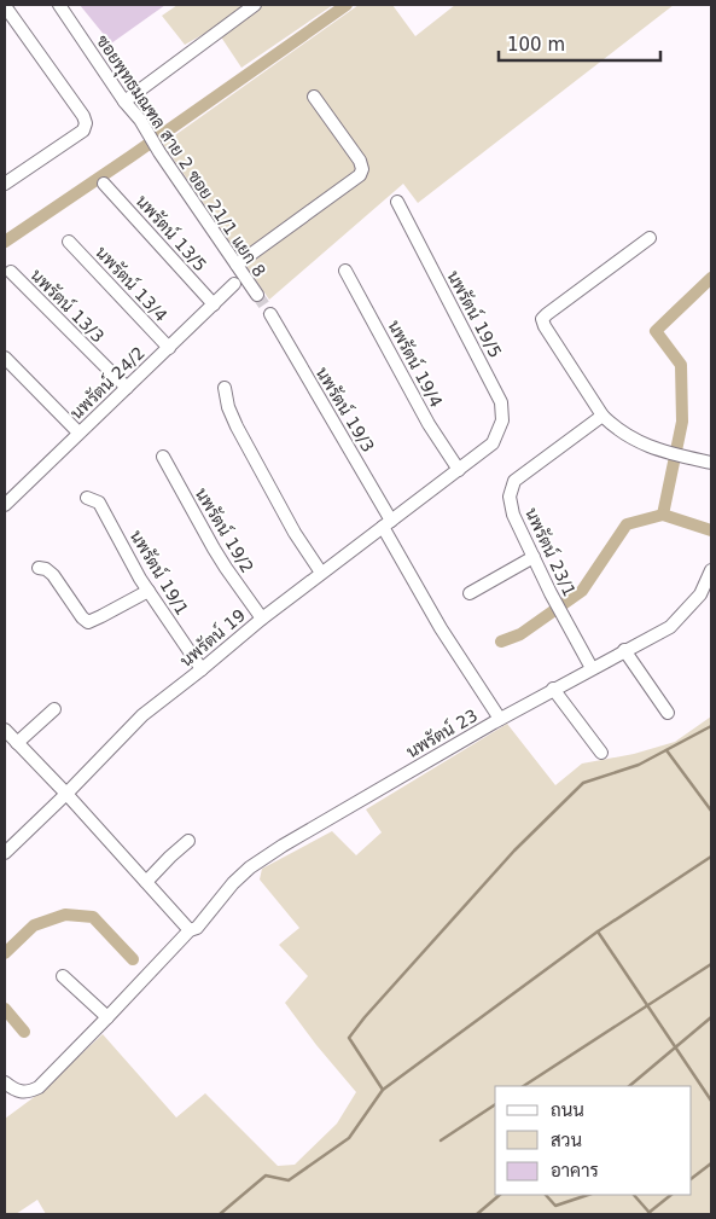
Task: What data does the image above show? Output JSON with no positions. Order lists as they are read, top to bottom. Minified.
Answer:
{"streets":{"street":["ซอยพุทธมณฑล สาย 2 ซอย 21/1 แยก 8","นพรัตน์ 13/5","นพรัตน์ 13/4","นพรัตน์ 13/3","นพรัตน์ 19/5","นพรัตน์ 19/4","นพรัตน์ 24/2","นพรัตน์ 19/3","นพรัตน์ 19/2","นพรัตน์ 23/1","นพรัตน์ 19/1","นพรัตน์ 19","นพรัตน์ 23"]},"crossings":[["นพรัตน์ 13/5","นพรัตน์ 24/2"],["นพรัตน์ 13/4","นพรัตน์ 24/2"],["นพรัตน์ 13/3","นพรัตน์ 24/2"],["นพรัตน์ 19/5","นพรัตน์ 19"],["นพรัตน์ 19/4","นพรัตน์ 19"],["นพรัตน์ 19/3","นพรัตน์ 19"],["นพรัตน์ 19/3","นพรัตน์ 23"],["นพรัตน์ 19/2","นพรัตน์ 19"],["นพรัตน์ 23/1","นพรัตน์ 23"],["นพรัตน์ 19/1","นพรัตน์ 19"]],"legend":["ถนน","สวน","อาคาร"],"scale_bar":"100 m"}
